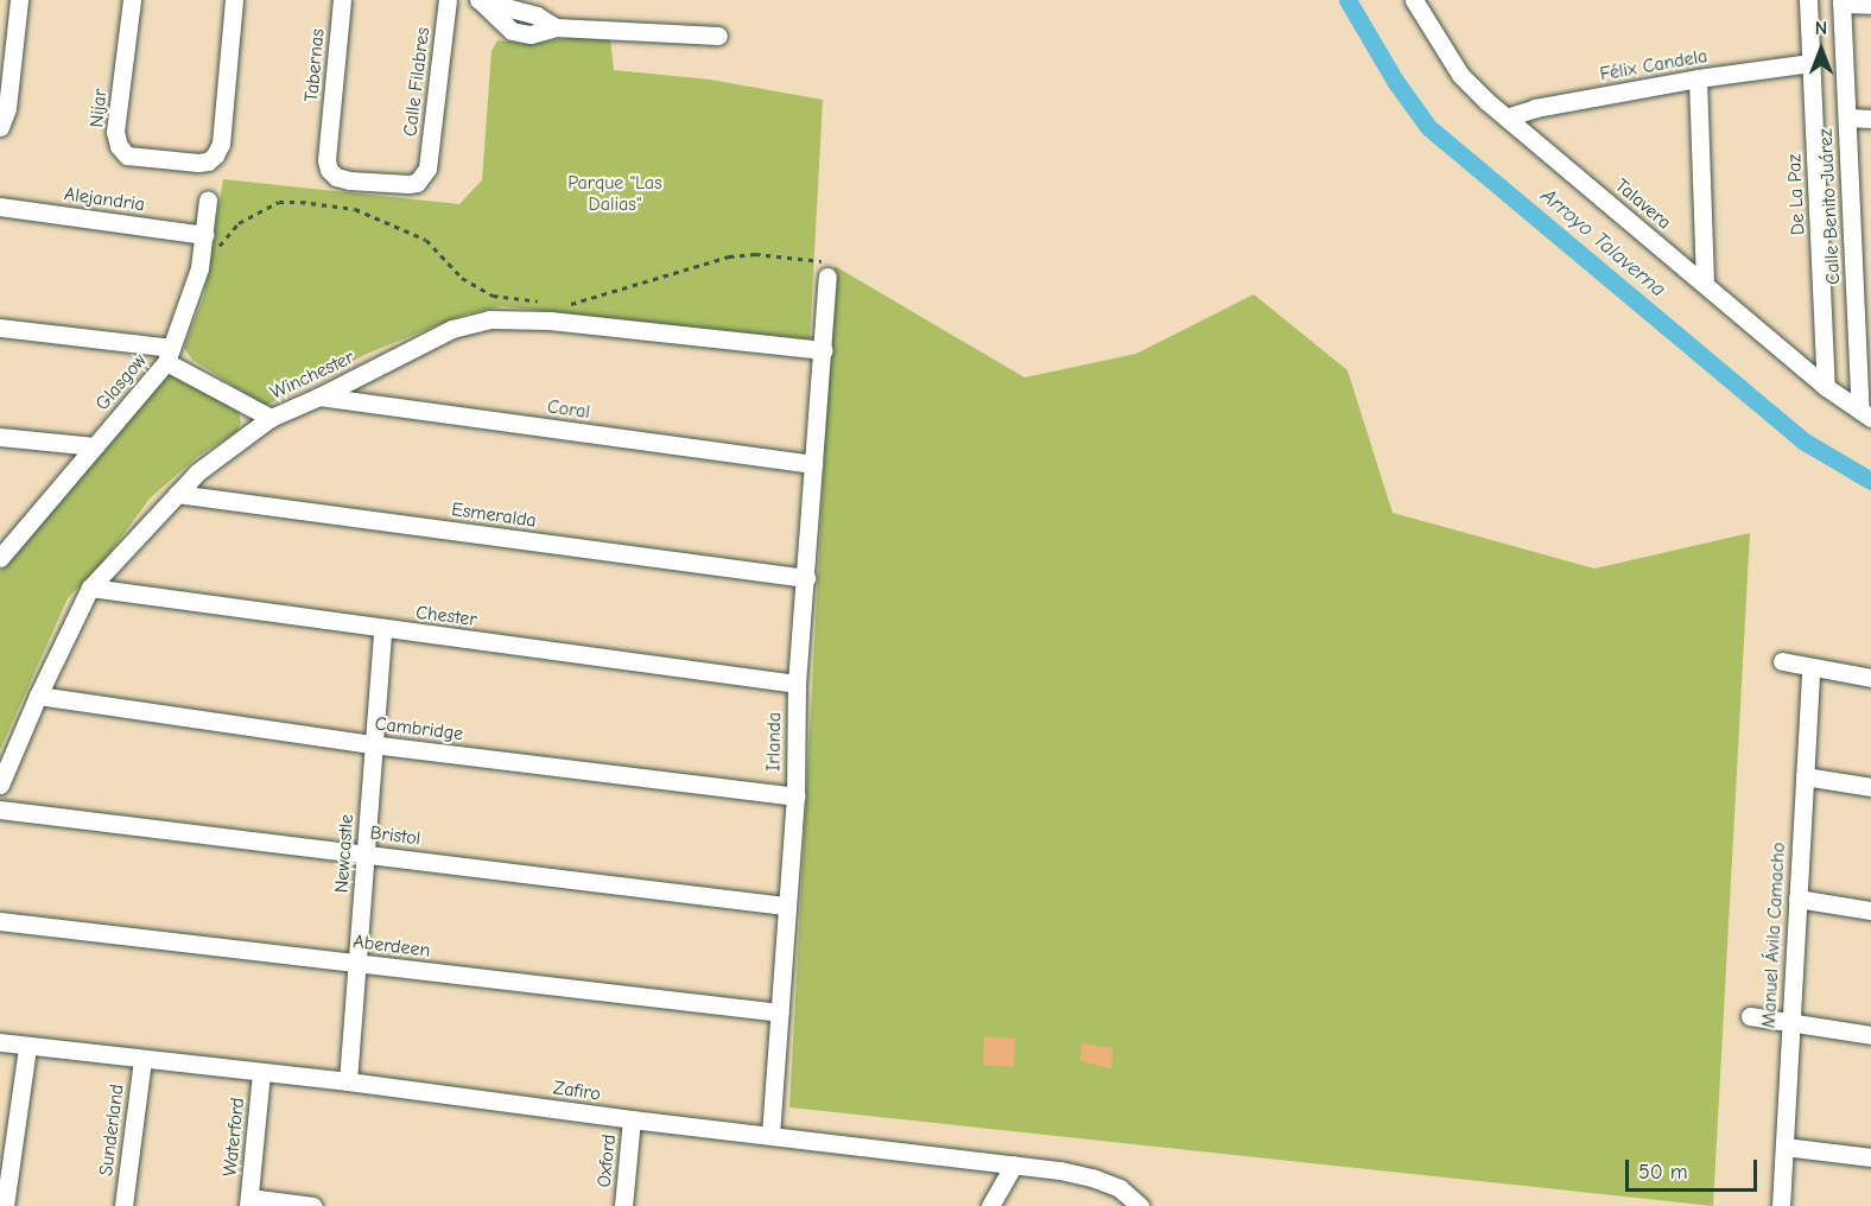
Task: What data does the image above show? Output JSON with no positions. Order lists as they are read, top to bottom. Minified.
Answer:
{"streets":{"street":["Tabernas","Félix Candela","Calle Filabres","Nijar","De La Paz","Alejandria","Talavera","Calle Benito Juárez","Winchester","Glasgow","Coral","Esmeralda","Chester","Cambridge","Irlanda","Bristol","Newcastle","Manuel Ávila Camacho","Aberdeen","Zafiro","Sunderland","Waterford","Oxford"]},"crossings":[["Tabernas","Calle Filabres"],["Félix Candela","De La Paz"],["Félix Candela","Talavera"],["De La Paz","Talavera"],["Alejandria","Glasgow"],["Talavera","Calle Benito Juárez"],["Winchester","Coral"],["Winchester","Esmeralda"],["Winchester","Chester"],["Winchester","Cambridge"],["Winchester","Irlanda"],["Coral","Irlanda"],["Esmeralda","Irlanda"],["Chester","Irlanda"],["Chester","Newcastle"],["Cambridge","Irlanda"],["Cambridge","Newcastle"],["Irlanda","Bristol"],["Irlanda","Aberdeen"],["Irlanda","Zafiro"],["Bristol","Newcastle"],["Newcastle","Aberdeen"],["Newcastle","Zafiro"],["Zafiro","Sunderland"],["Zafiro","Waterford"],["Zafiro","Oxford"]],"water":["Arroyo Talaverna"],"parks":["Parque \"Las Dalias\""],"scale_bar":"50 m","north":"top"}
